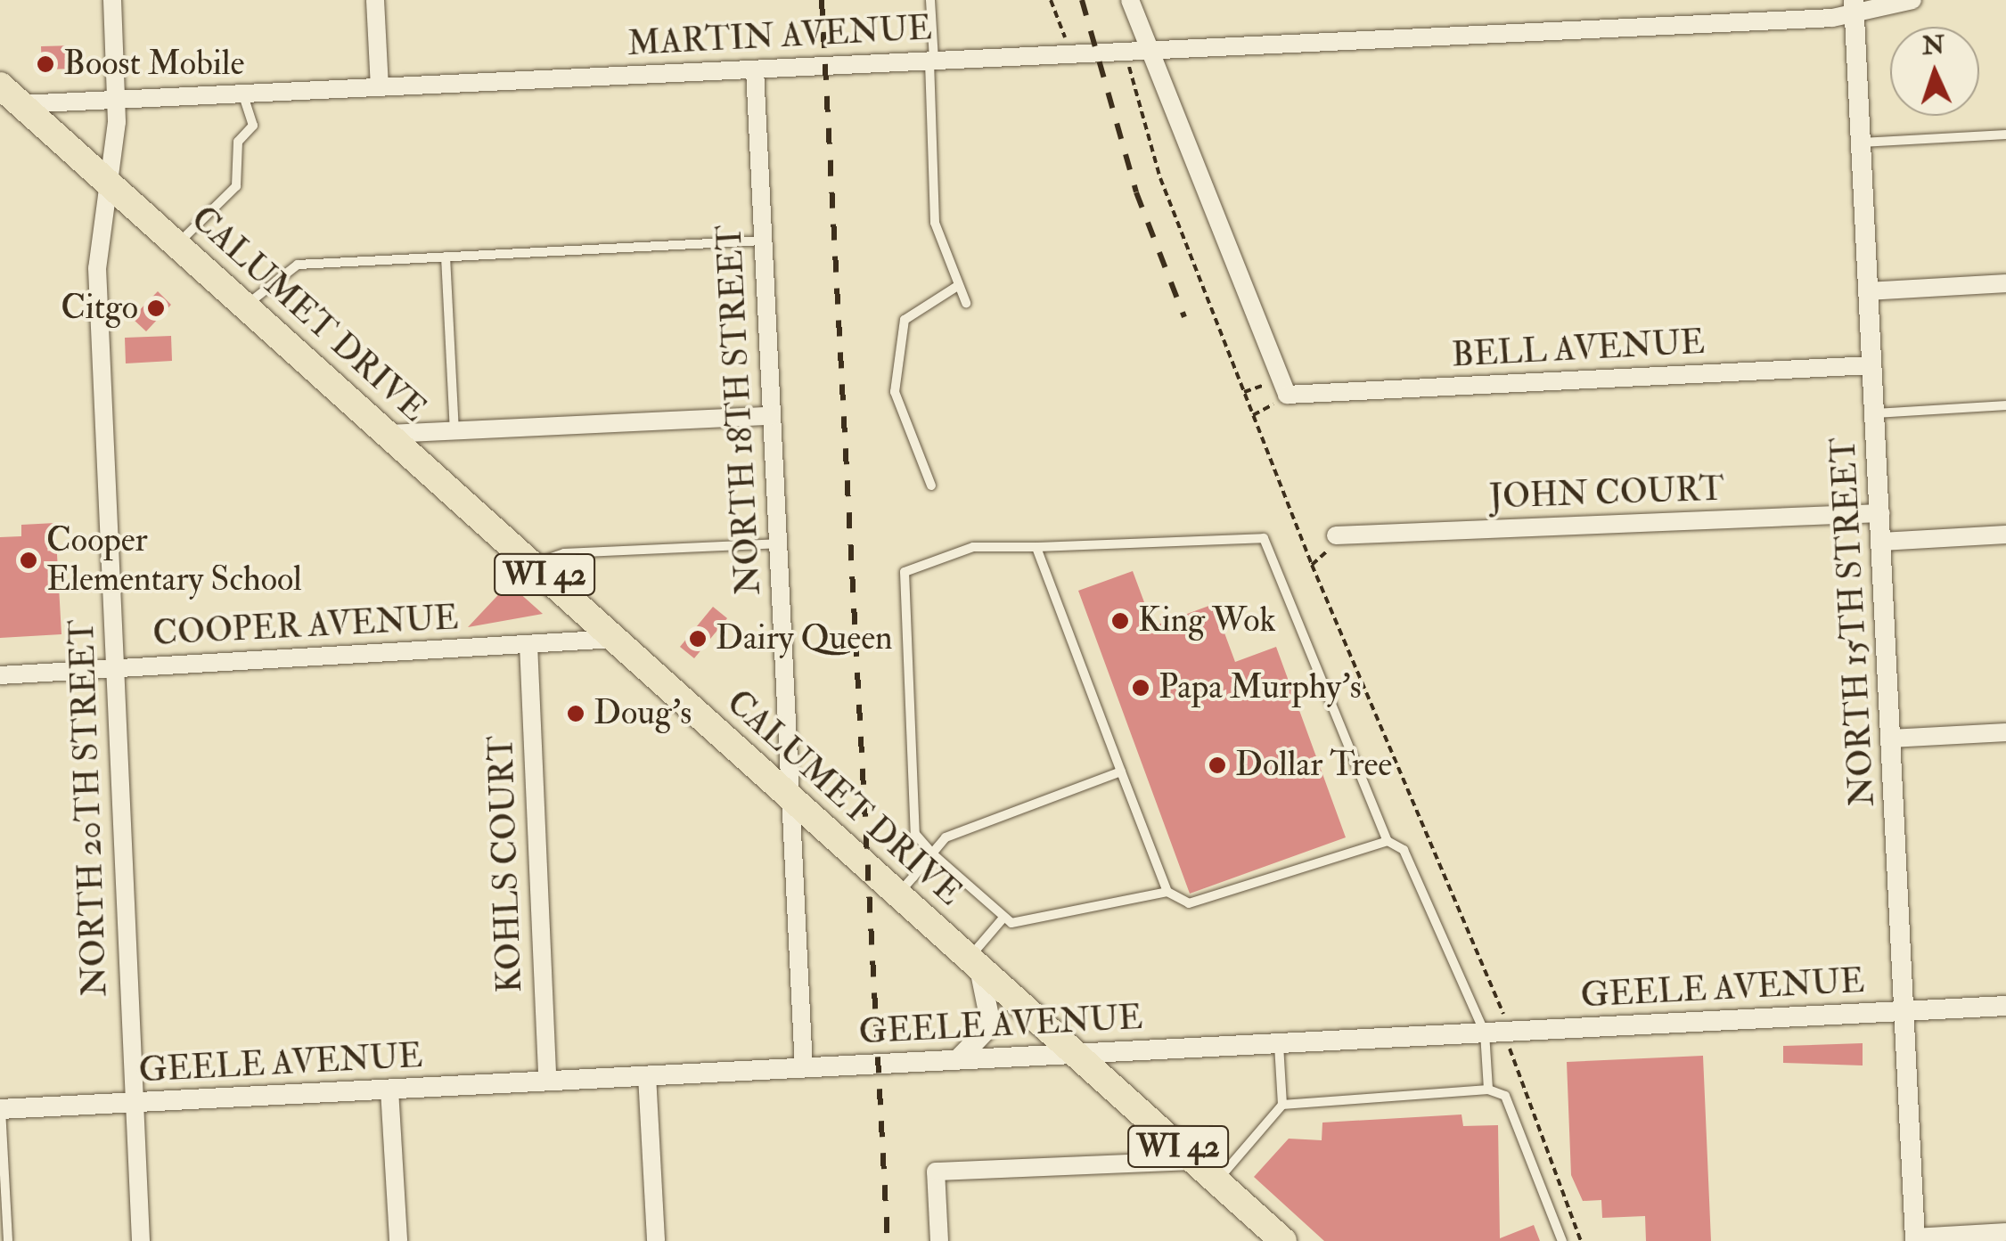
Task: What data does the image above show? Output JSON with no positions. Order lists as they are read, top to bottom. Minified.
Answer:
{"streets":{"main road":["CALUMET DRIVE","WI 42"],"street":["MARTIN AVENUE","BELL AVENUE","NORTH 18TH STREET","JOHN COURT","NORTH 15TH STREET","COOPER AVENUE","NORTH 20TH STREET","KOHLS COURT","GEELE AVENUE"]},"crossings":[["MARTIN AVENUE","CALUMET DRIVE"],["MARTIN AVENUE","NORTH 18TH STREET"],["MARTIN AVENUE","NORTH 15TH STREET"],["MARTIN AVENUE","NORTH 20TH STREET"],["CALUMET DRIVE","NORTH 18TH STREET"],["CALUMET DRIVE","COOPER AVENUE"],["CALUMET DRIVE","NORTH 20TH STREET"],["CALUMET DRIVE","GEELE AVENUE"],["BELL AVENUE","NORTH 15TH STREET"],["NORTH 18TH STREET","GEELE AVENUE"],["JOHN COURT","NORTH 15TH STREET"],["NORTH 15TH STREET","GEELE AVENUE"],["COOPER AVENUE","NORTH 20TH STREET"],["COOPER AVENUE","KOHLS COURT"],["NORTH 20TH STREET","GEELE AVENUE"],["KOHLS COURT","GEELE AVENUE"]],"places":["Boost Mobile","Citgo","Cooper Elementary School","King Wok","Dairy Queen","Papa Murphy's","Doug's","Dollar Tree"],"north":"top"}
